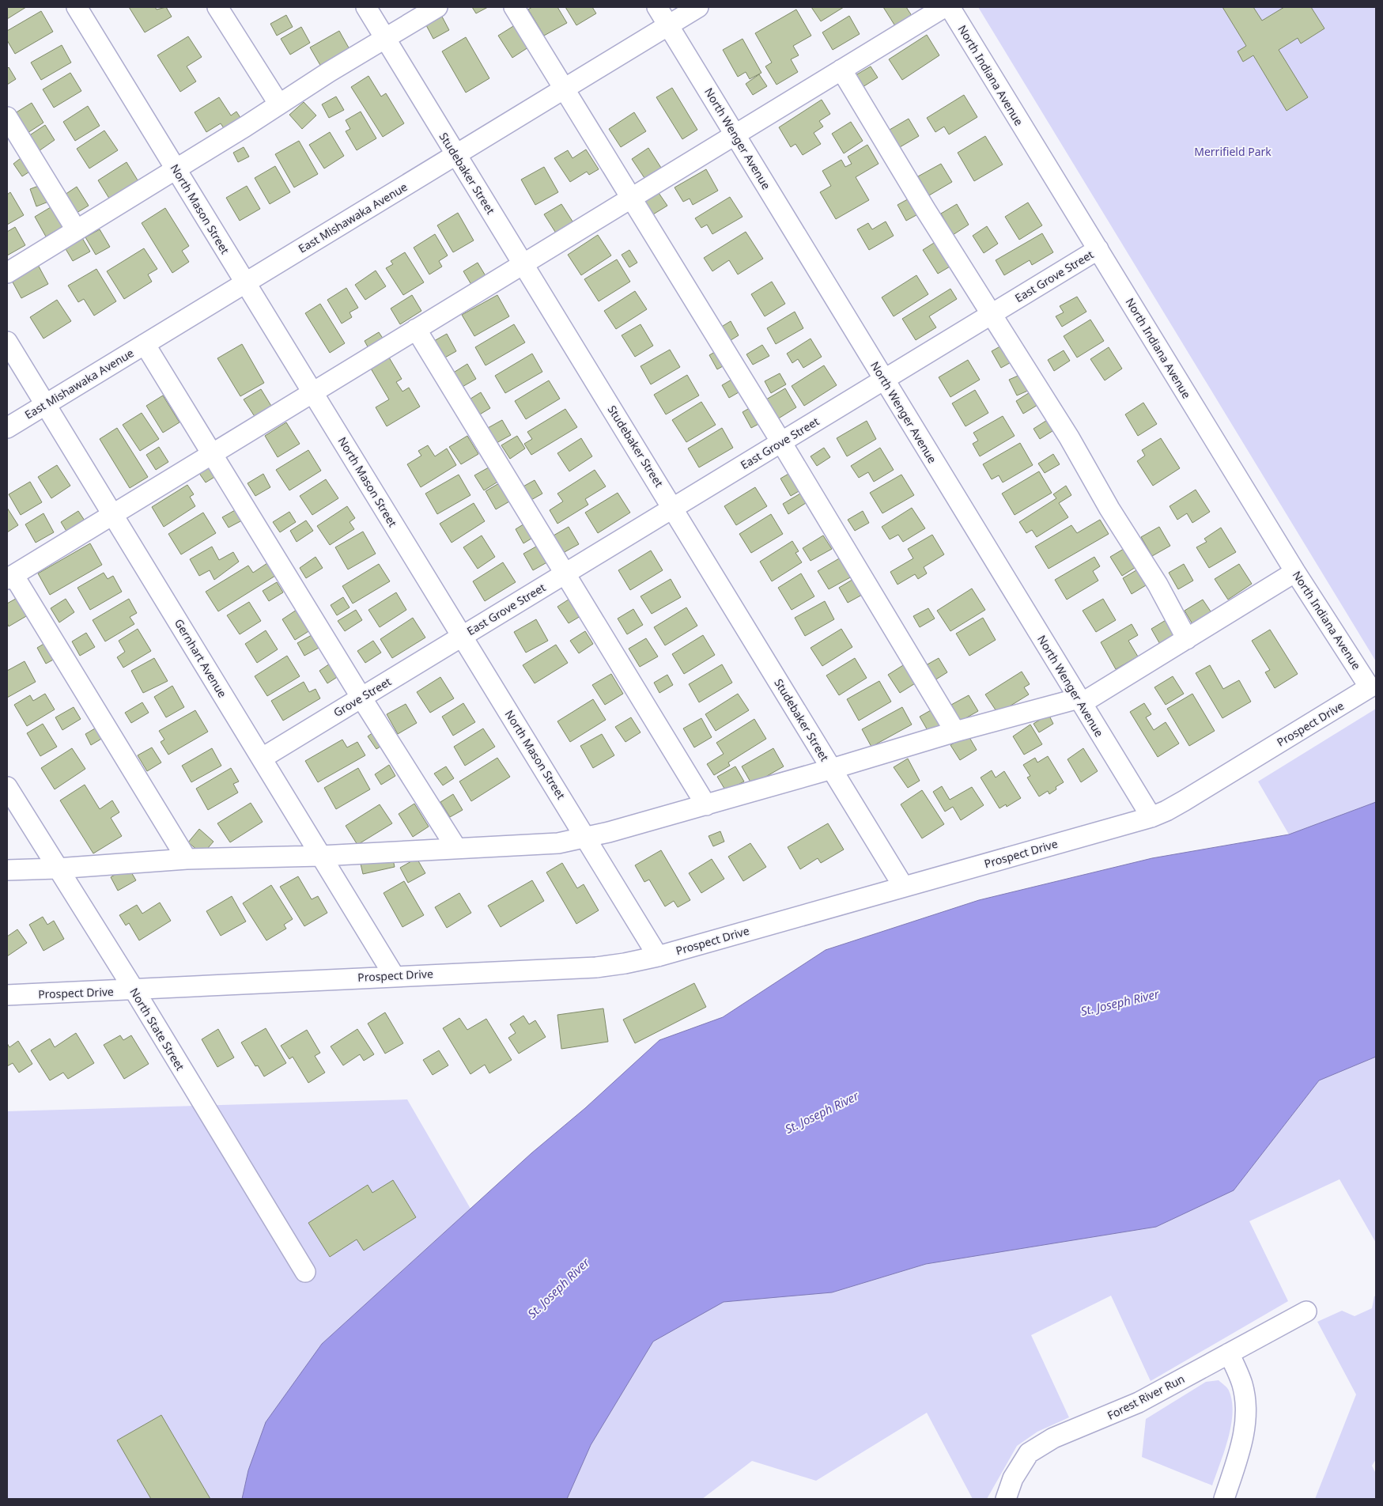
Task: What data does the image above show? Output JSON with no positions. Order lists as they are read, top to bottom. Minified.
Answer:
{"streets":{"street":["North Indiana Avenue","North Wenger Avenue","Studebaker Street","North Mason Street","East Mishawaka Avenue","East Grove Street","Gernhart Avenue","Grove Street","Prospect Drive","North State Street","Forest River Run"]},"crossings":[["North Indiana Avenue","East Grove Street"],["North Indiana Avenue","Prospect Drive"],["North Wenger Avenue","East Mishawaka Avenue"],["North Wenger Avenue","East Grove Street"],["North Wenger Avenue","Prospect Drive"],["Studebaker Street","East Mishawaka Avenue"],["Studebaker Street","East Grove Street"],["Studebaker Street","Prospect Drive"],["North Mason Street","East Mishawaka Avenue"],["North Mason Street","East Grove Street"],["North Mason Street","Grove Street"],["North Mason Street","Prospect Drive"],["East Mishawaka Avenue","Gernhart Avenue"],["East Grove Street","Grove Street"],["Gernhart Avenue","Grove Street"],["Gernhart Avenue","Prospect Drive"],["Prospect Drive","North State Street"]],"water":["St. Joseph River"],"parks":["Merrifield Park"]}
